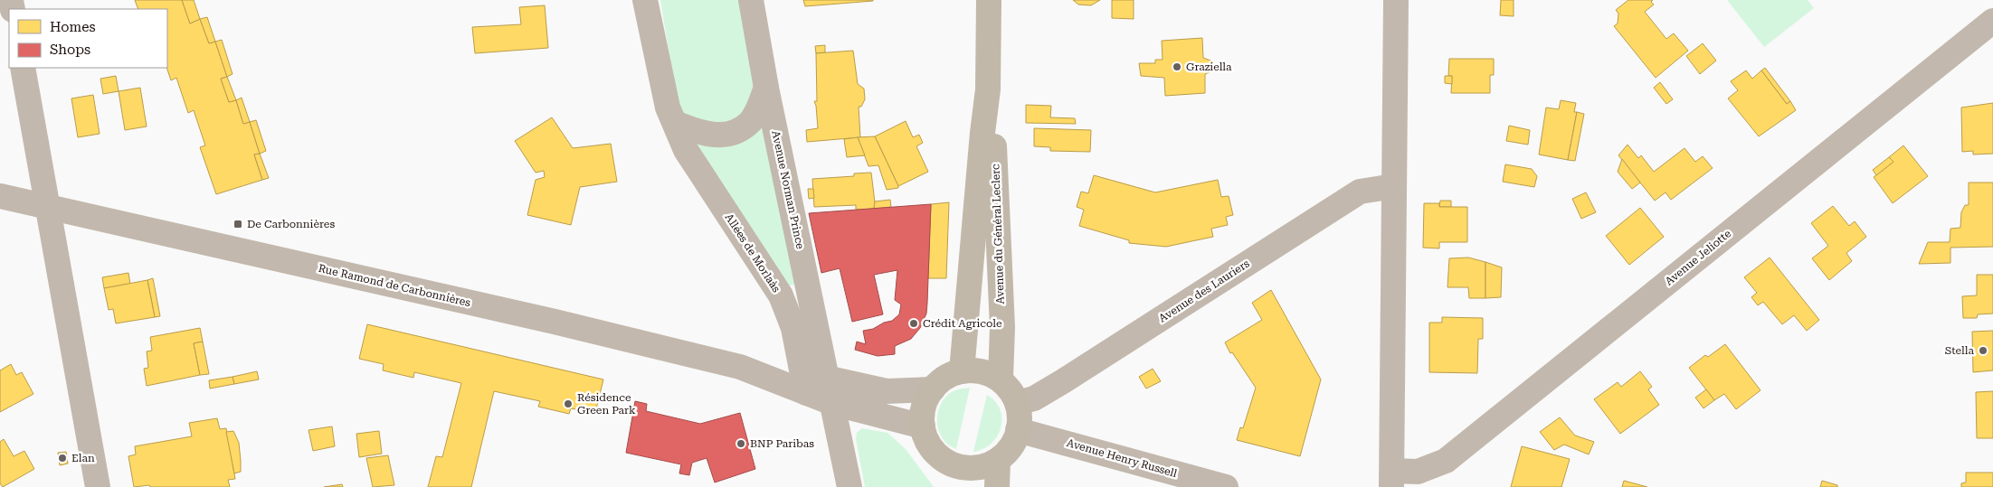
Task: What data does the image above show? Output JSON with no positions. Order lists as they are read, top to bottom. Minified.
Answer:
{"streets":{"main road":["Avenue du Général Leclerc"],"street":["Avenue Norman Prince","Allées de Morlaàs","Avenue Jeliotte","Rue Ramond de Carbonnières","Avenue des Lauriers","Avenue Henry Russell"]},"crossings":[["Avenue Norman Prince","Rue Ramond de Carbonnières"],["Avenue du Général Leclerc","Rue Ramond de Carbonnières"],["Avenue du Général Leclerc","Avenue des Lauriers"],["Avenue du Général Leclerc","Avenue Henry Russell"],["Allées de Morlaàs","Rue Ramond de Carbonnières"],["Rue Ramond de Carbonnières","Avenue des Lauriers"],["Rue Ramond de Carbonnières","Avenue Henry Russell"],["Avenue des Lauriers","Avenue Henry Russell"]],"places":{"other":["Graziella","Crédit Agricole","Stella","Résidence Green Park","BNP Paribas","Elan"],"transit":["De Carbonnières"]},"legend":["Homes","Shops"]}
